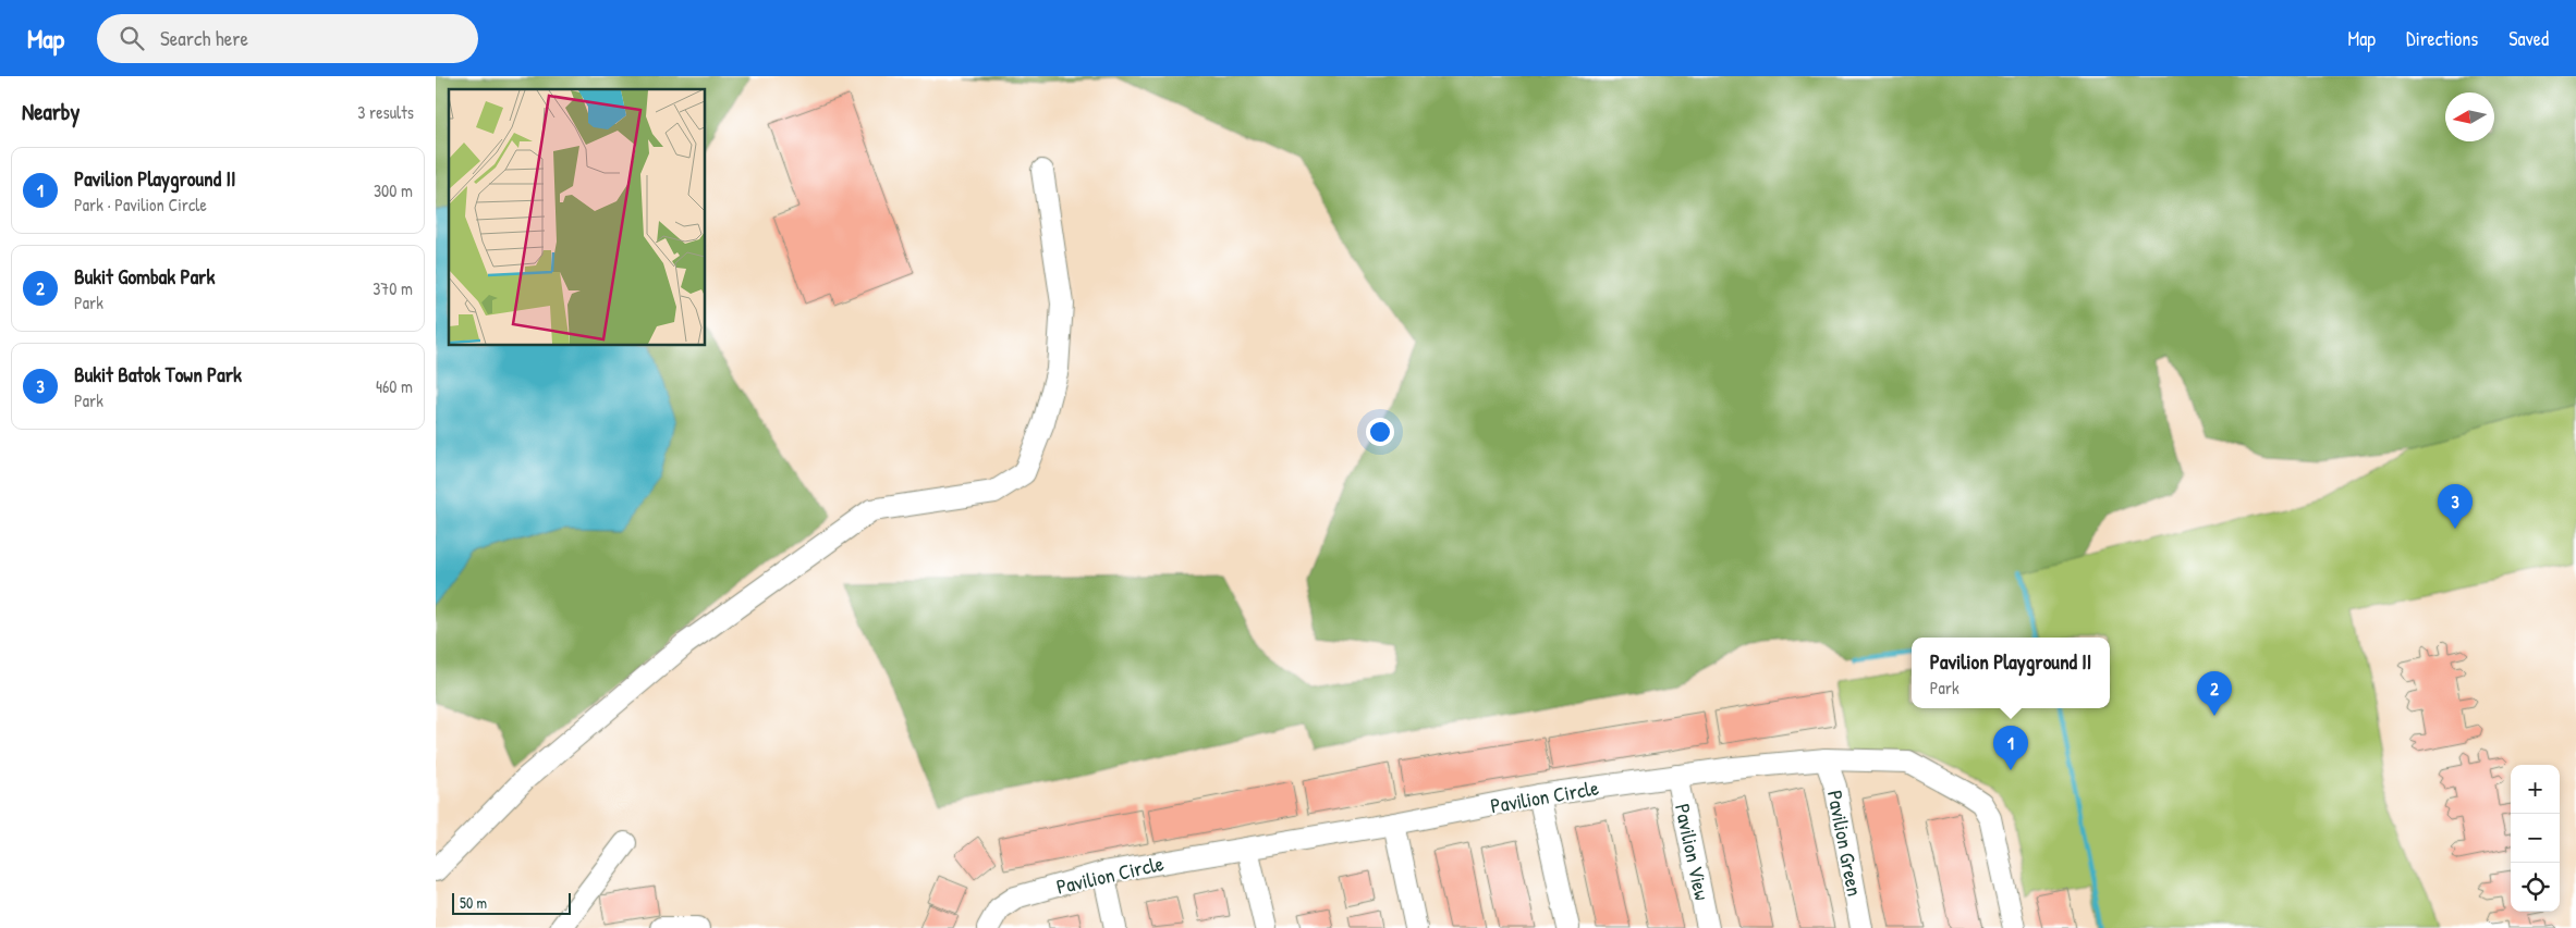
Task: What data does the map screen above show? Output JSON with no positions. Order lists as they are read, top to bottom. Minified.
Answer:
{"streets":{"street":["Pavilion Circle","Pavilion Green","Pavilion View"]},"crossings":[["Pavilion Circle","Pavilion Green"],["Pavilion Circle","Pavilion View"]],"scale_bar":"50 m","north":"left","page":{"header":"Map","search":"Search here","nav":["Map","Directions","Saved"],"heading":["Nearby","3 results"],"list":[{"mark":"1","name":"Pavilion Playground II","note":"Park · Pavilion Circle","value":"300 m"},{"mark":"2","name":"Bukit Gombak Park","note":"Park","value":"370 m"},{"mark":"3","name":"Bukit Batok Town Park","note":"Park","value":"460 m"}],"pins":["3","2","1"],"popup":["Pavilion Playground II","Park"],"map_buttons":["+","−"],"scale":"50 m"}}
